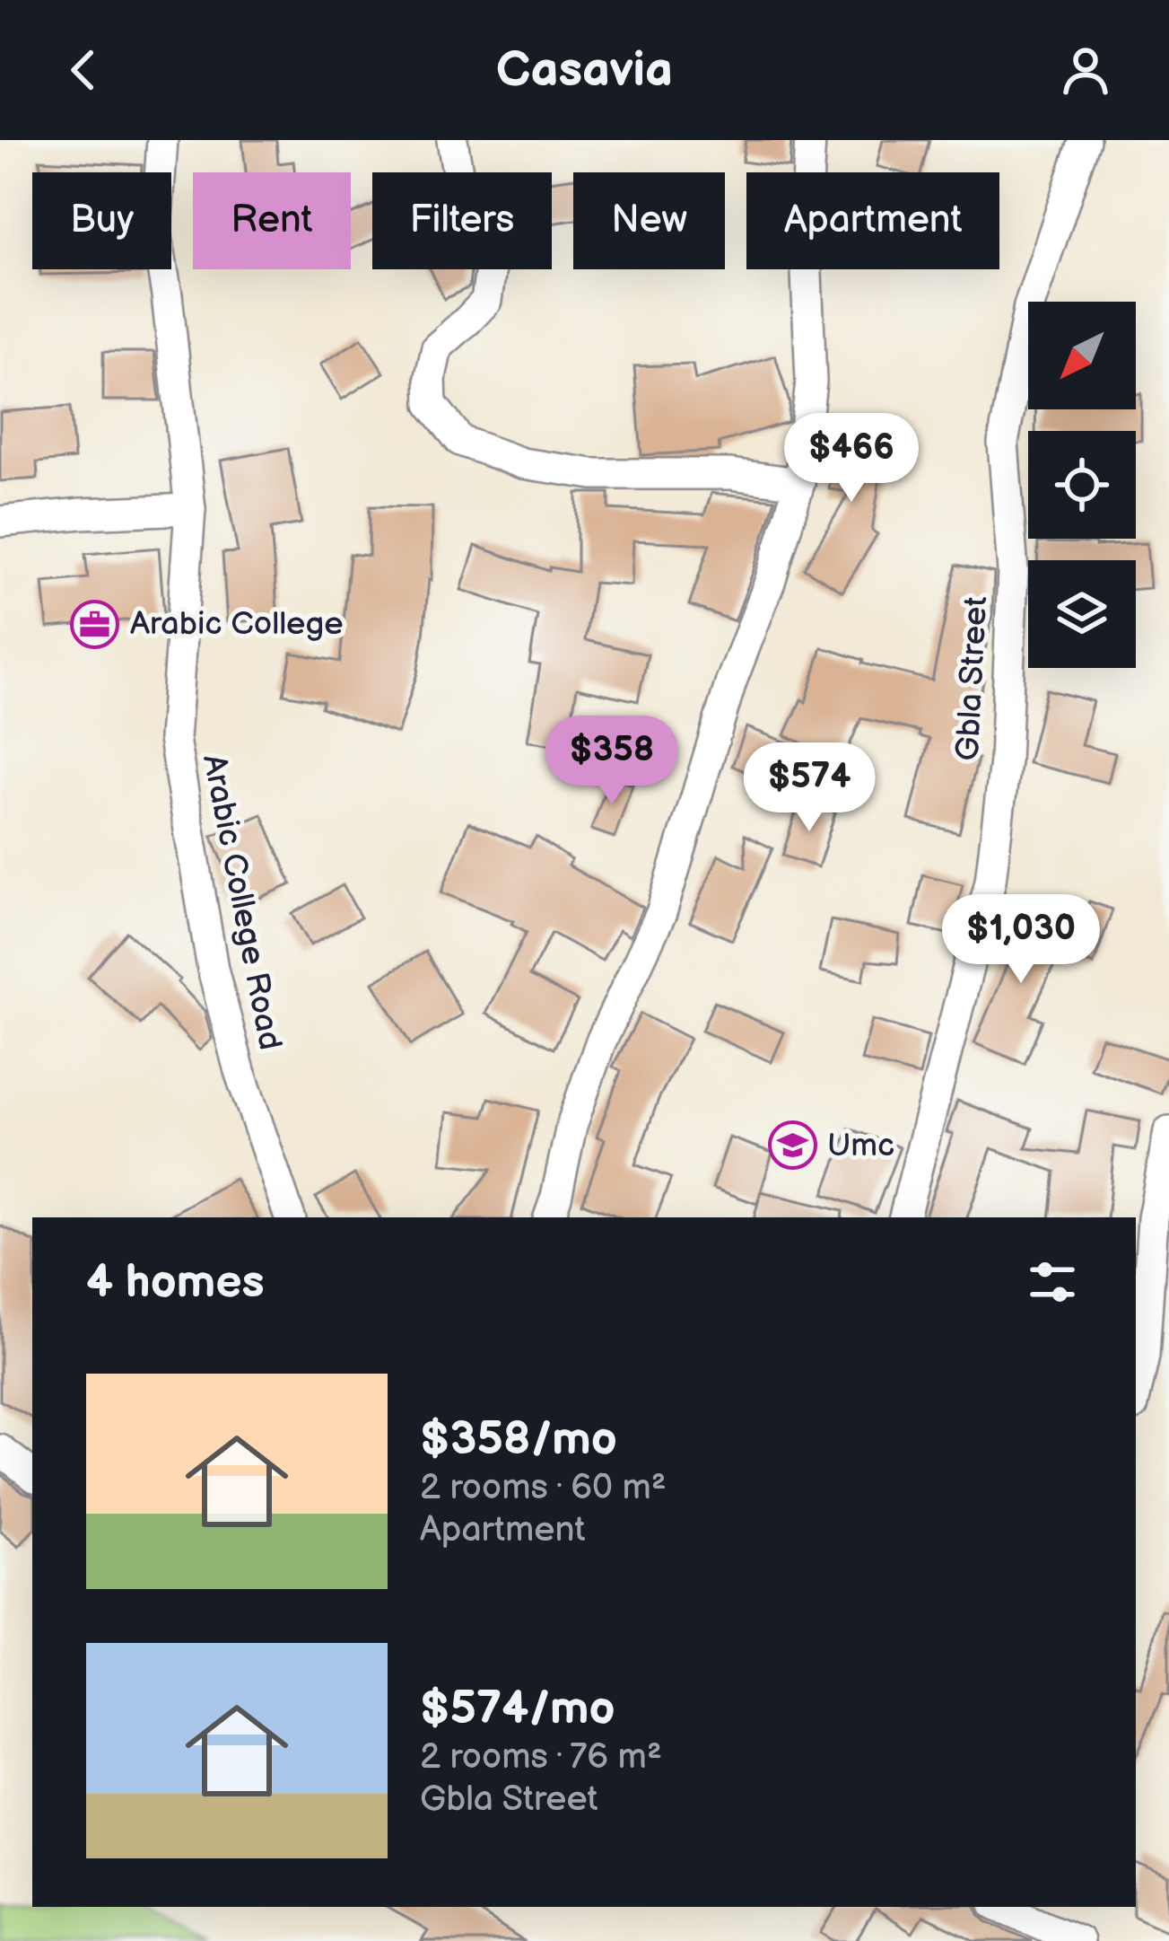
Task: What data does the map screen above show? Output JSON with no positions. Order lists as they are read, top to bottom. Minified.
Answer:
{"streets":{"street":["Gbla Street","Arabic College Road"]},"places":{"office":["Arabic College"],"school or university":["Umc"]},"north":"bottom left","page":{"header":"Casavia","chip":["Buy","Rent","Filters","New","Apartment"],"price":["$466","$358","$574","$1,030"],"heading":"4 homes","list":[{"name":"$358/mo","note":"2 rooms · 60 m² · Apartment"},{"name":"$574/mo","note":"2 rooms · 76 m² · Gbla Street"}]}}
